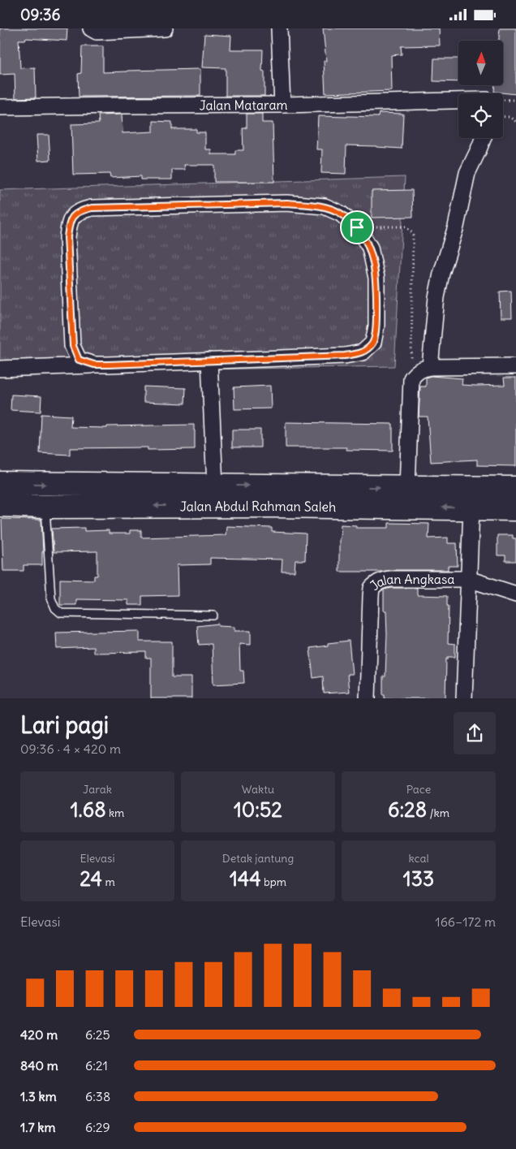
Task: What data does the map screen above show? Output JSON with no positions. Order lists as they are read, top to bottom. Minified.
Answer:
{"streets":{"highway":["Jalan Abdul Rahman Saleh"],"street":["Jalan Mataram","Jalan Angkasa"]},"crossings":[["Jalan Abdul Rahman Saleh","Jalan Angkasa"]],"north":"top","page":{"status":"09:36","heading":["Lari pagi","09:36 · 4 × 420 m"],"stats":[["Jarak","1.68 km"],["Waktu","10:52"],["Pace","6:28 /km"],["Elevasi","24 m"],["Detak jantung","144 bpm"],["kcal","133"]],"chart":["Elevasi","166–172 m"],"list":[{"name":"420 m","note":"6:25"},{"name":"840 m","note":"6:21"},{"name":"1.3 km","note":"6:38"},{"name":"1.7 km","note":"6:29"}]}}
